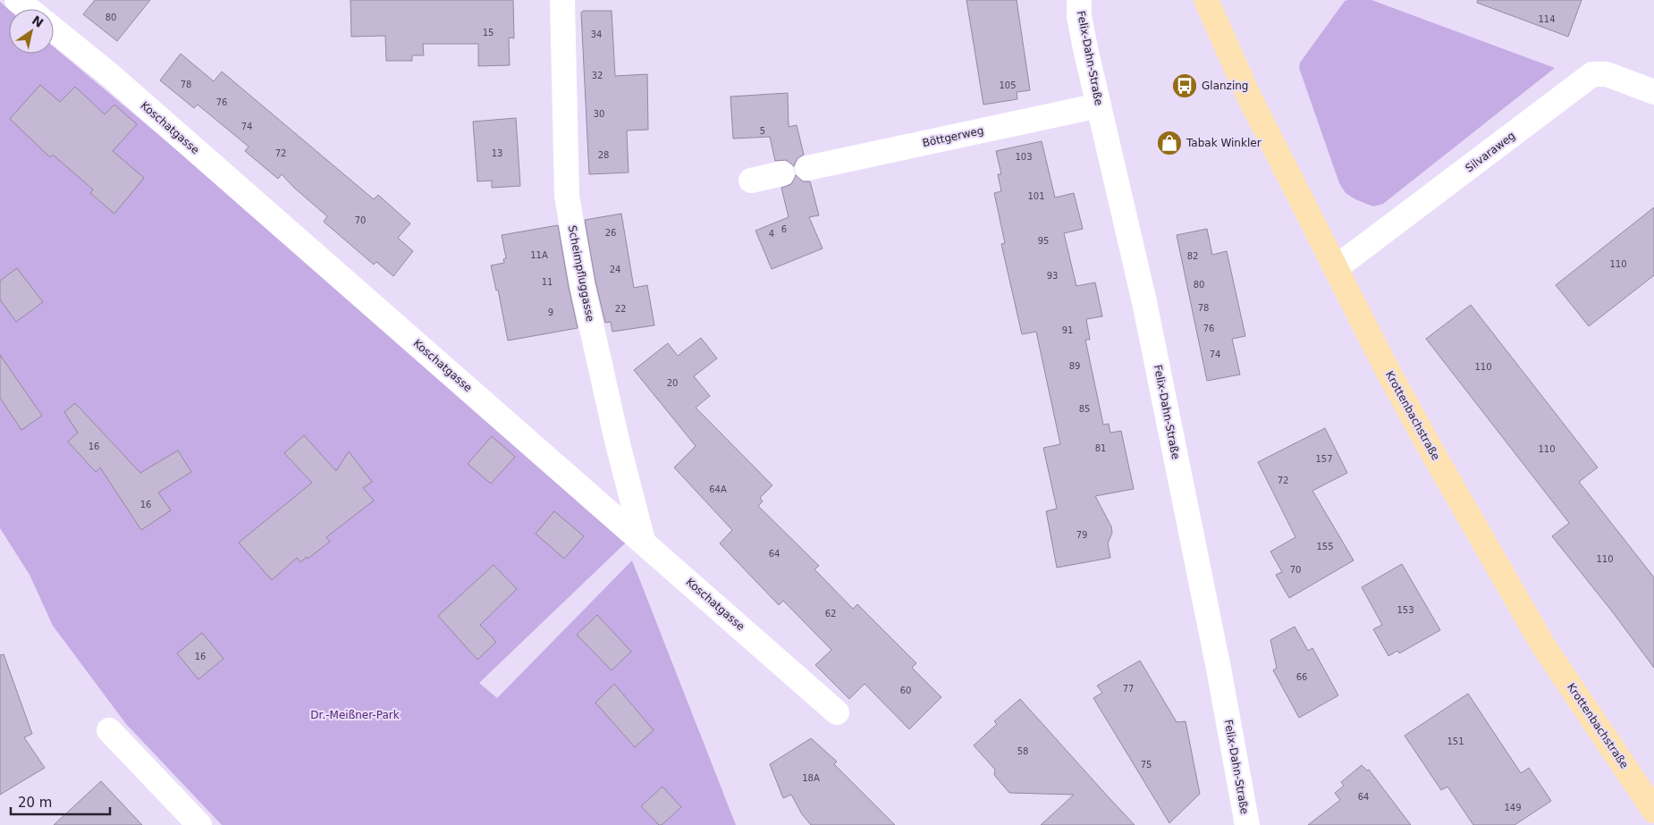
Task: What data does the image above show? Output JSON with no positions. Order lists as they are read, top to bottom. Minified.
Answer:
{"streets":{"main road":["Krottenbachstraße"],"street":["Felix-Dahn-Straße","Koschatgasse","Böttgerweg","Silvaraweg","Scheimpfluggasse"]},"crossings":[["Felix-Dahn-Straße","Böttgerweg"],["Koschatgasse","Scheimpfluggasse"],["Silvaraweg","Krottenbachstraße"]],"parks":["Dr.-Meißner-Park"],"places":{"bus stop":["Glanzing"],"shop":["Tabak Winkler"]},"house_numbers":["80","114","15","34","32","78","105","76","30","74","5","72","13","28","103","101","70","6","26","4","95","11A","82","110","24","93","11","80","78","22","9","76","91","74","89","110","20","85","16","81","110","157","72","64A","16","79","155","64","110","70","153","62","16","66","77","60","151","58","75","18A","64","149"],"scale_bar":"20 m","north":"top right"}
